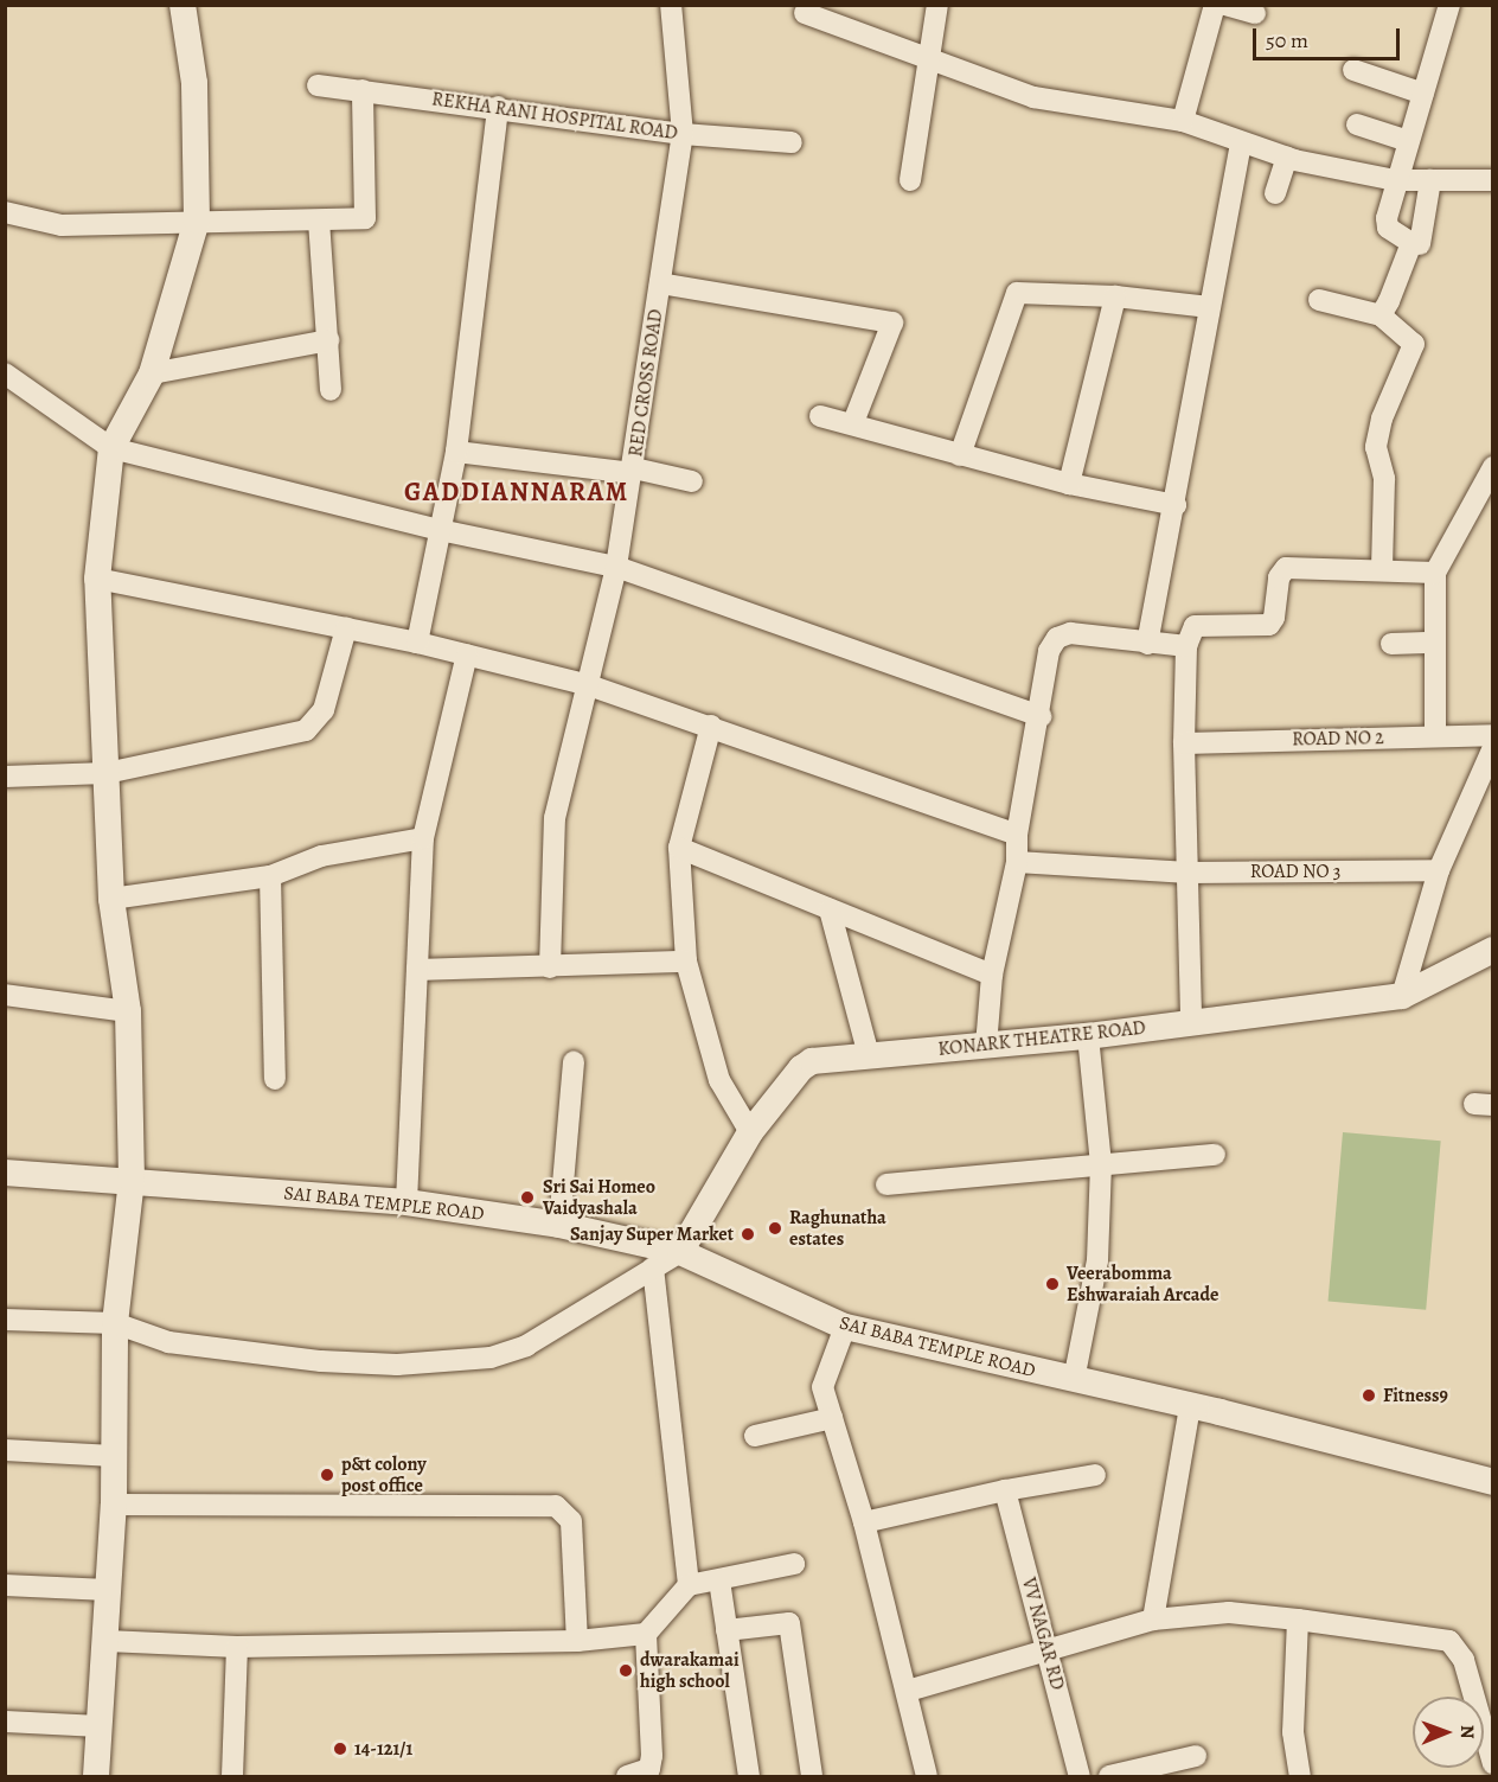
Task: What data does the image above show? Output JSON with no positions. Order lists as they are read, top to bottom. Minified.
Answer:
{"streets":{"street":["REKHA RANI HOSPITAL ROAD","RED CROSS ROAD","ROAD NO 2","ROAD NO 3","KONARK THEATRE ROAD","SAI BABA TEMPLE ROAD","VV NAGAR RD"]},"crossings":[["REKHA RANI HOSPITAL ROAD","RED CROSS ROAD"],["KONARK THEATRE ROAD","SAI BABA TEMPLE ROAD"]],"districts":["GADDIANNARAM"],"places":["Sri Sai Homeo Vaidyashala","Raghunatha estates","Sanjay Super Market","Veerabomma Eshwaraiah Arcade","Fitness9","p&t colony post office","dwarakamai high school","14-121/1"],"scale_bar":"50 m","north":"right"}
